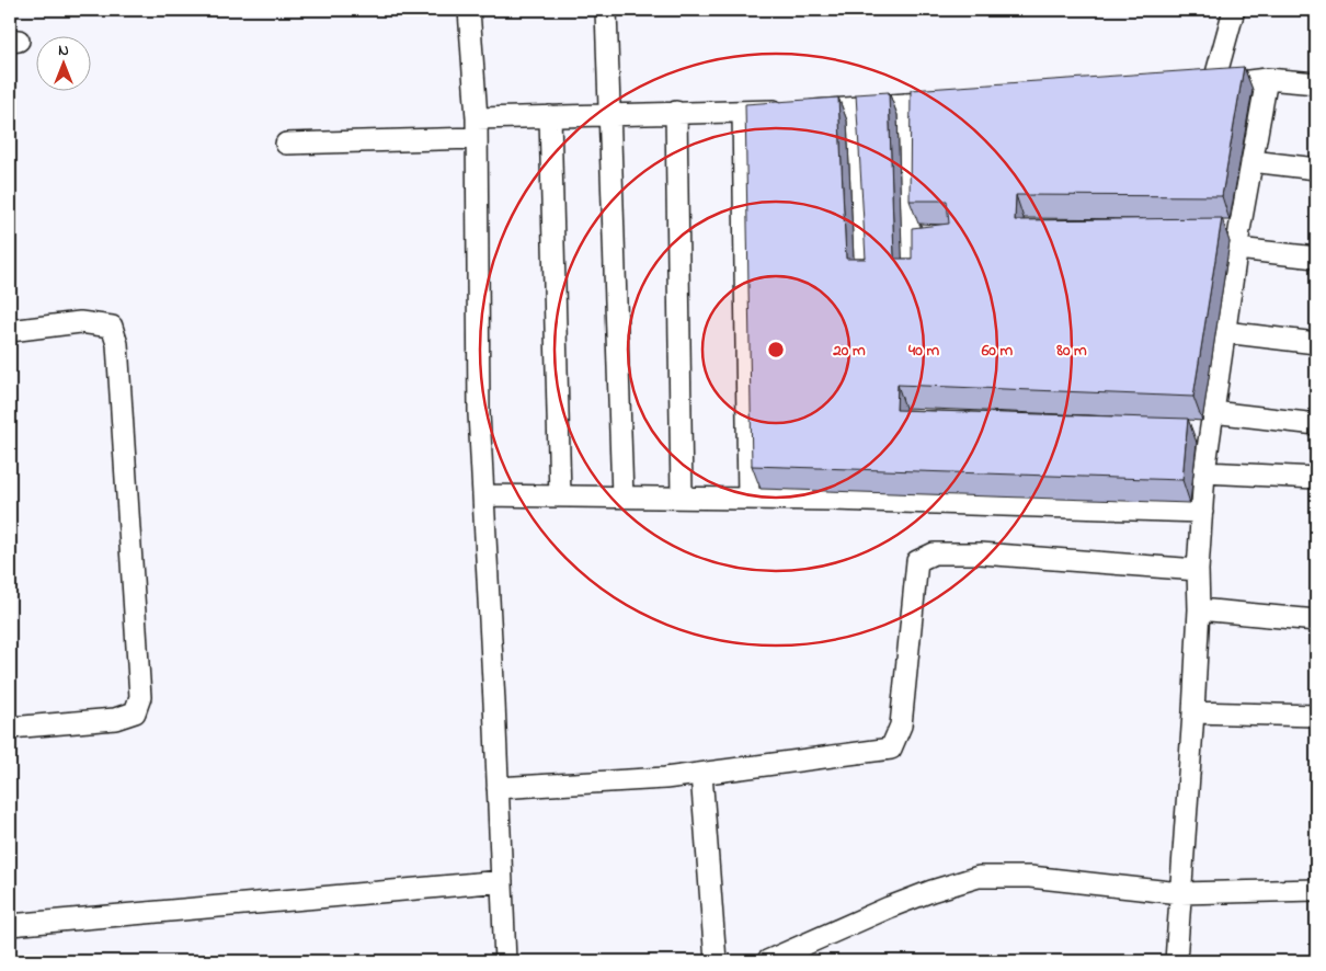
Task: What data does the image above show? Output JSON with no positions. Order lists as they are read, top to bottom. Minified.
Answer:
{"north":"top","rings":["20 m","40 m","60 m","80 m"]}
